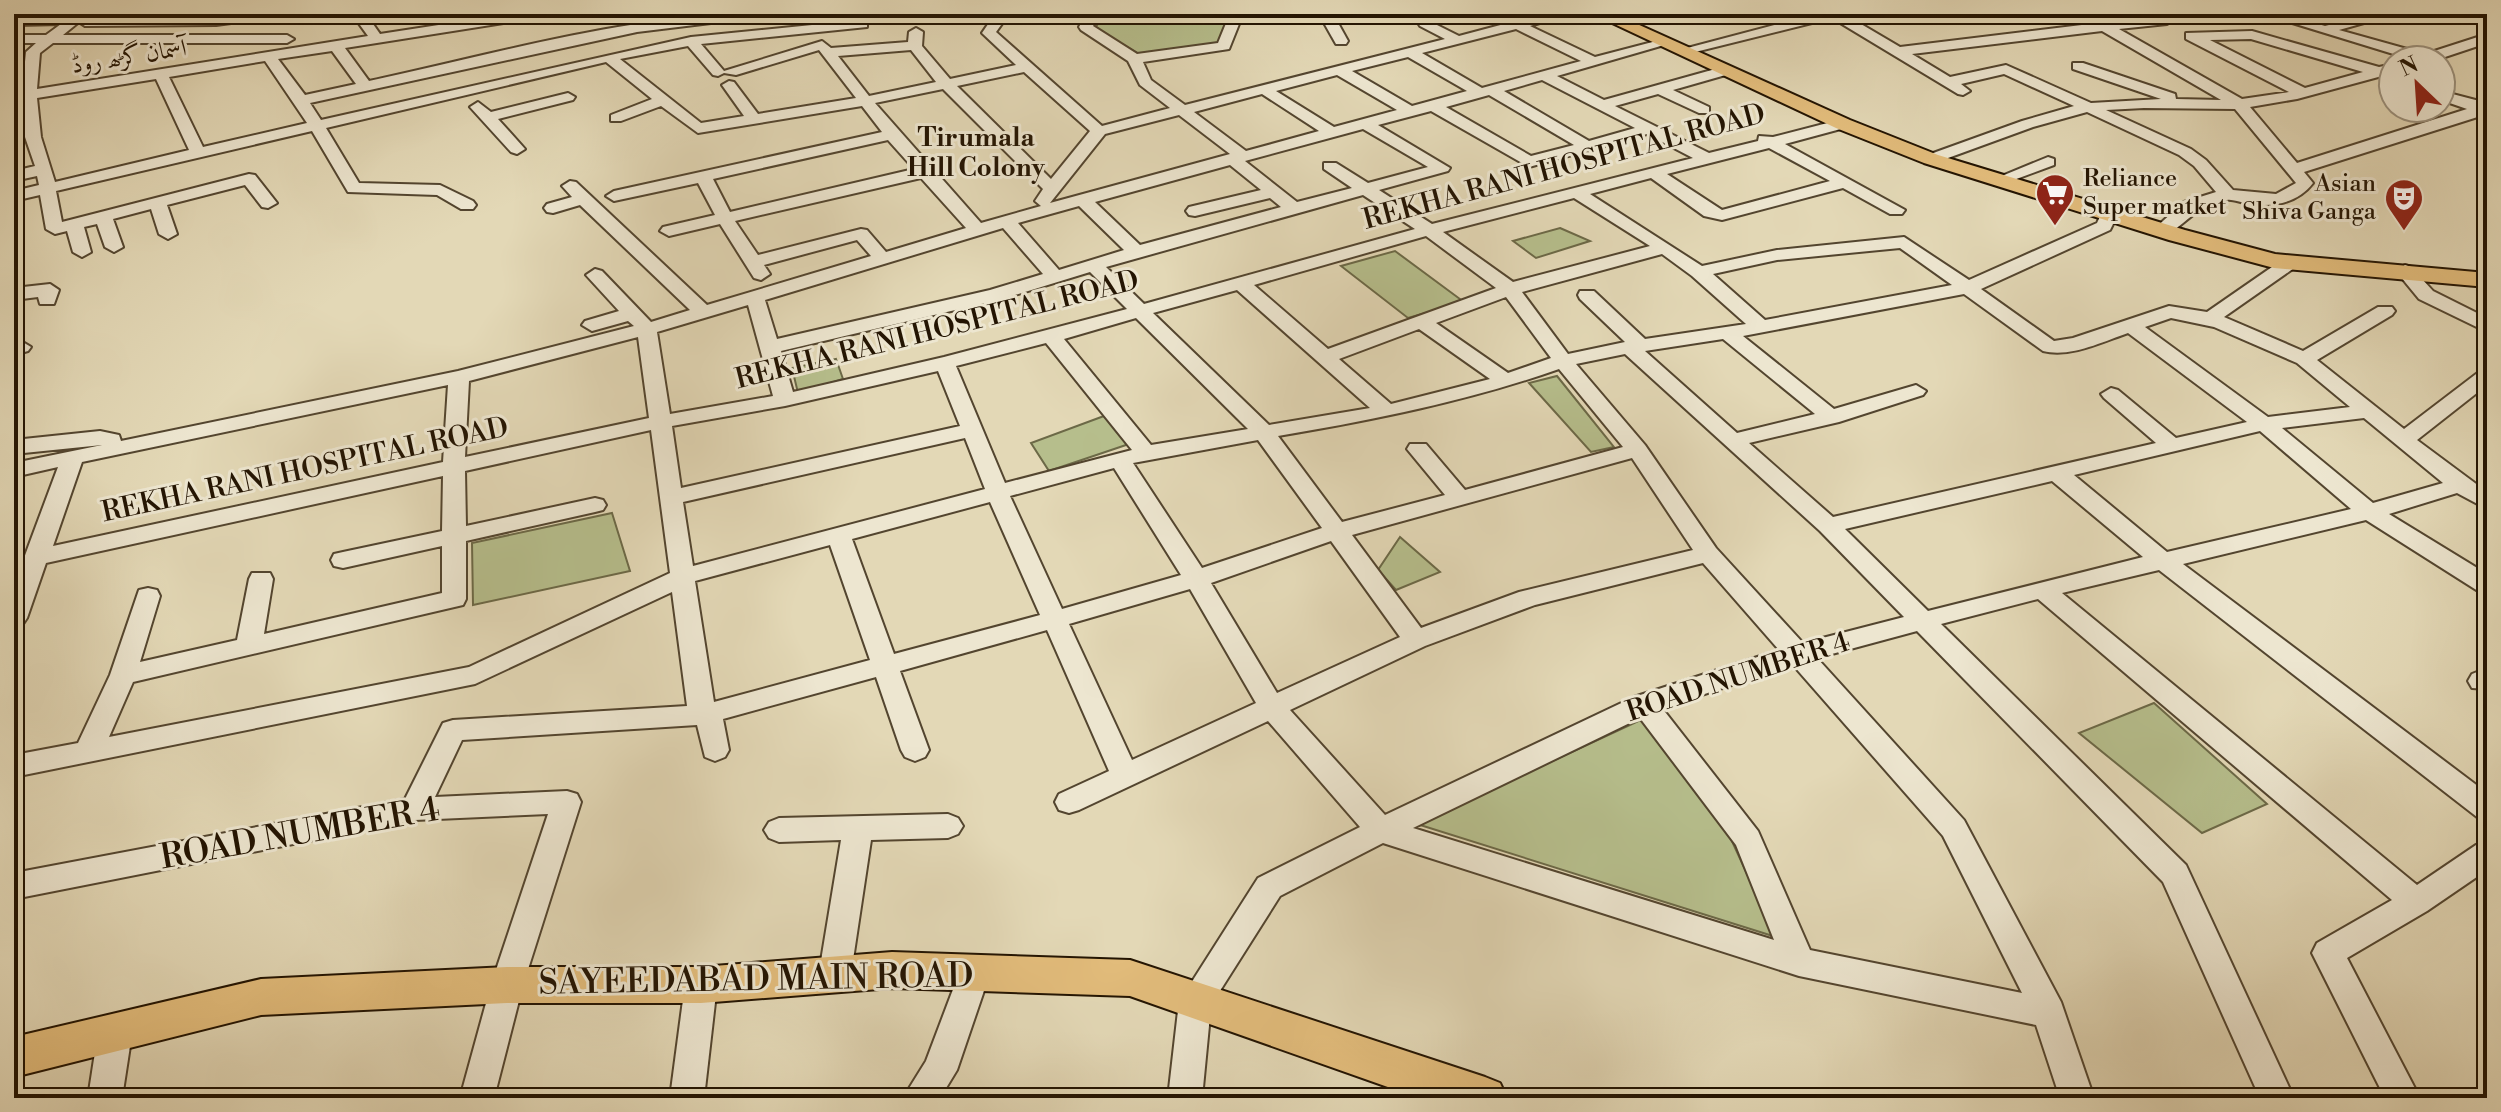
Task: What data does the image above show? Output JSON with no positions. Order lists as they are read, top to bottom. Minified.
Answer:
{"streets":{"main road":["SAYEEDABAD MAIN ROAD"],"street":["آسمان گڑھ روڈ","REKHA RANI HOSPITAL ROAD","ROAD NUMBER 4"]},"crossings":[["ROAD NUMBER 4","SAYEEDABAD MAIN ROAD"]],"districts":["Tirumala Hill Colony"],"places":{"supermarket":["Reliance Super matket"],"theatre":["Asian Shiva Ganga"]},"north":"top left"}
